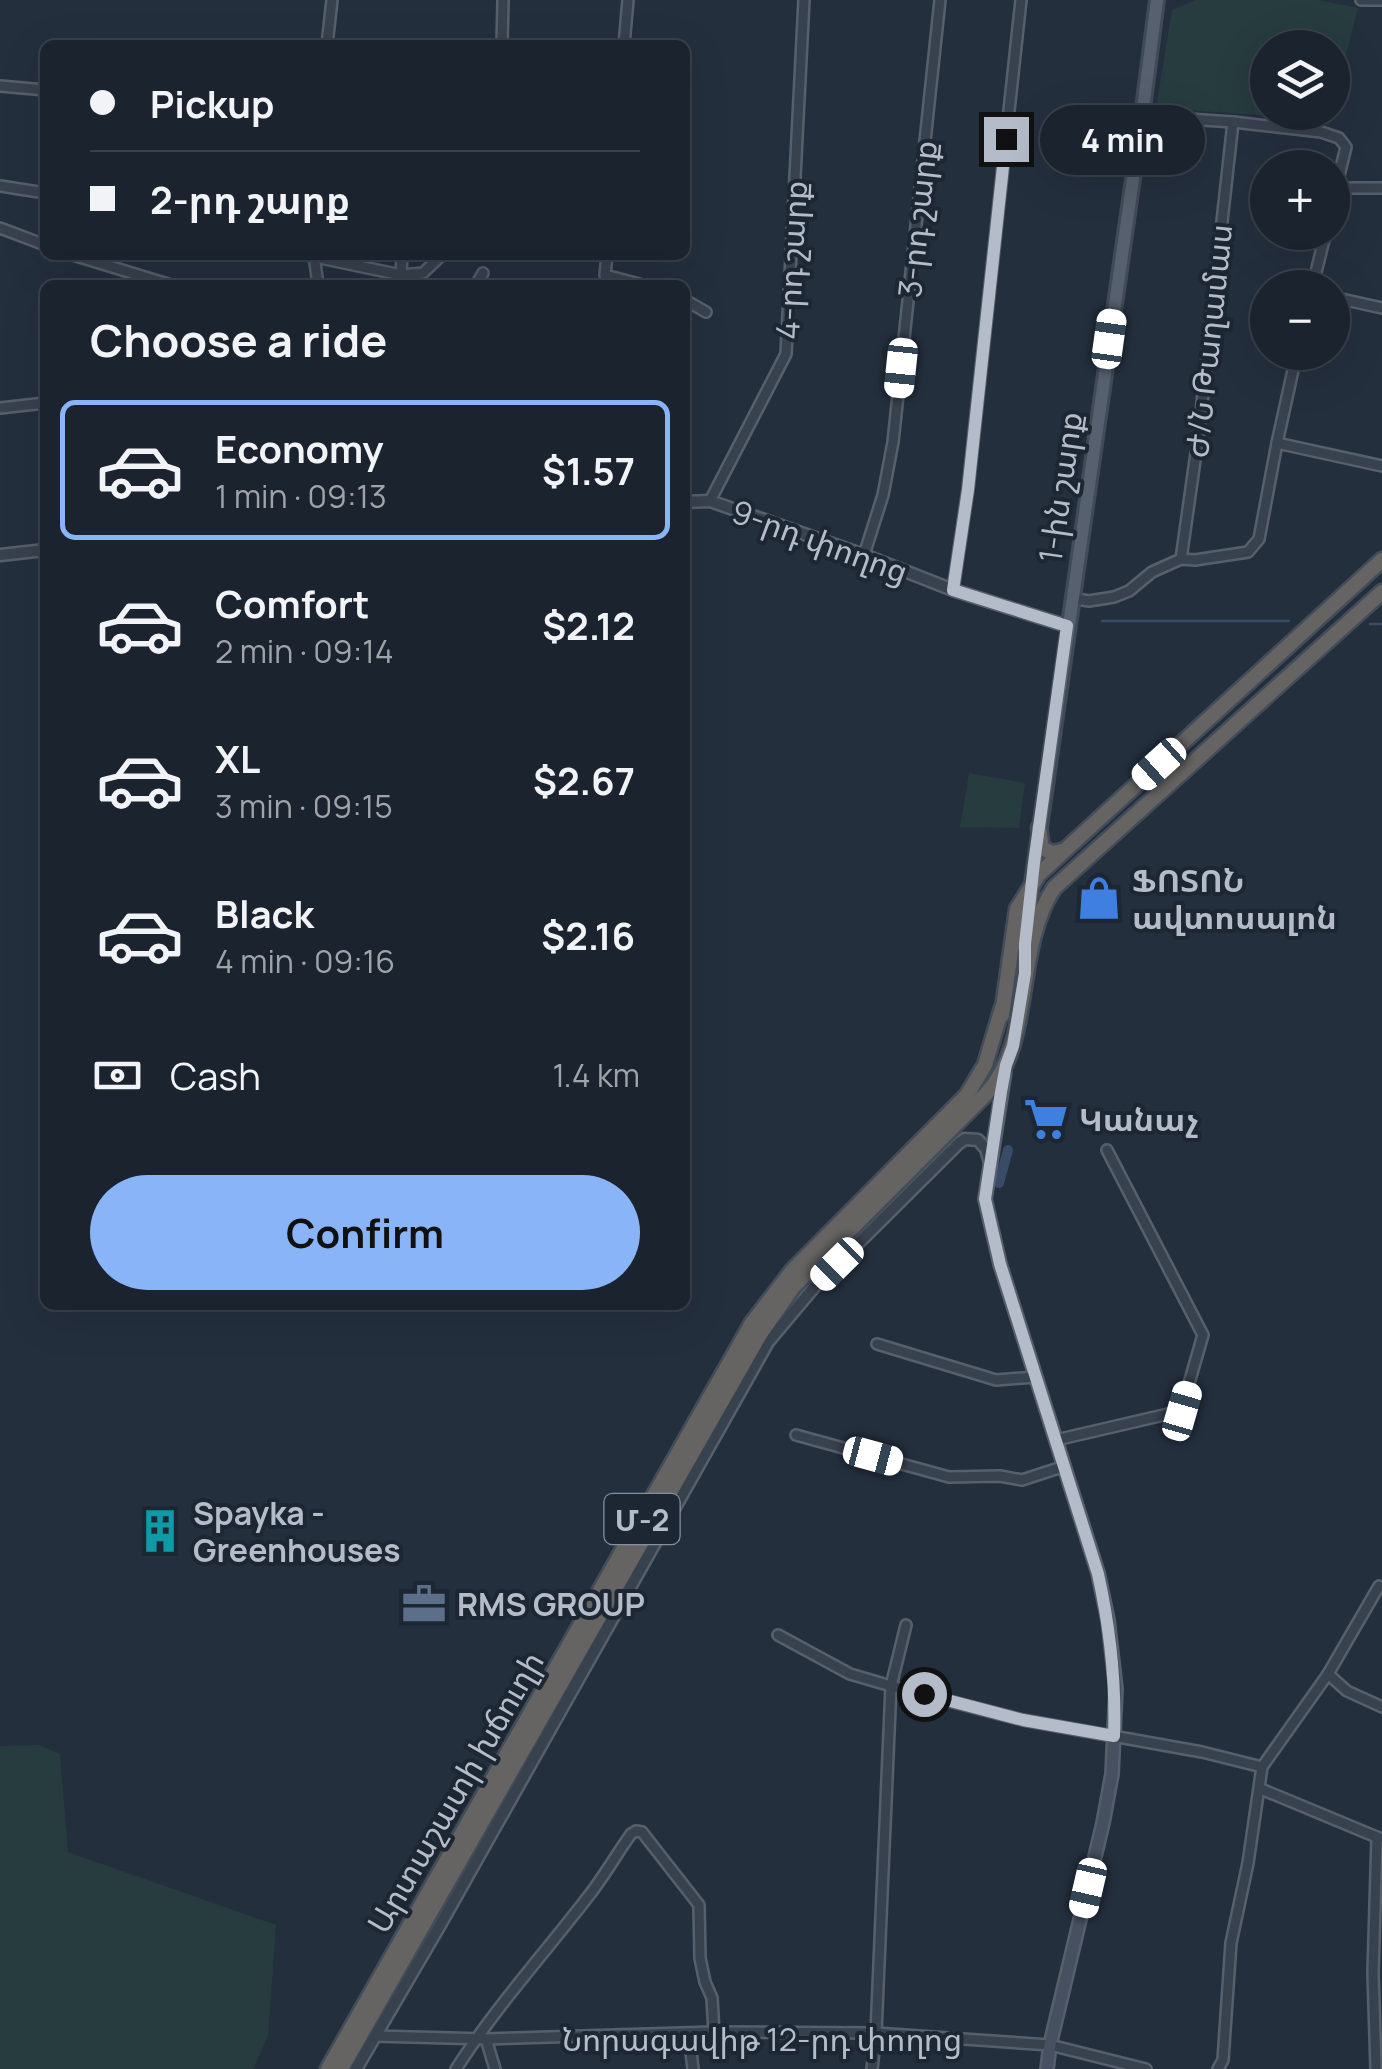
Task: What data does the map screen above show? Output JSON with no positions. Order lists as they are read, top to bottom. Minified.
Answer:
{"streets":{"highway":["Մ-2","Արտաշատի խճուղի"],"main road":["1-ին շարք"],"street":["3-րդ շարք","4-րդ շարք","Ժ/Ն Թաղամաս","9-րդ փողոց","Նորագավիթ 12-րդ փողոց"]},"crossings":[["3-րդ շարք","9-րդ փողոց"],["4-րդ շարք","9-րդ փողոց"],["1-ին շարք","9-րդ փողոց"],["1-ին շարք","Մ-2"],["Մ-2","Արտաշատի խճուղի"],["Արտաշատի խճուղի","Նորագավիթ 12-րդ փողոց"]],"places":{"shop":["ՖՈՏՈՆ ավտոսալոն"],"supermarket":["Կանաչ"],"building":["Spayka - Greenhouses"],"office":["RMS GROUP"]},"page":{"map_buttons":["+","−"],"banner":["Pickup","2-րդ շարք"],"bubble":"4 min","heading":"Choose a ride","list":[{"name":"Economy","note":"1 min · 09:13","value":"$1.57"},{"name":"Comfort","note":"2 min · 09:14","value":"$2.12"},{"name":"XL","note":"3 min · 09:15","value":"$2.67"},{"name":"Black","note":"4 min · 09:16","value":"$2.16"}],"pay":["Cash","1.4 km"],"buttons":"Confirm"}}
